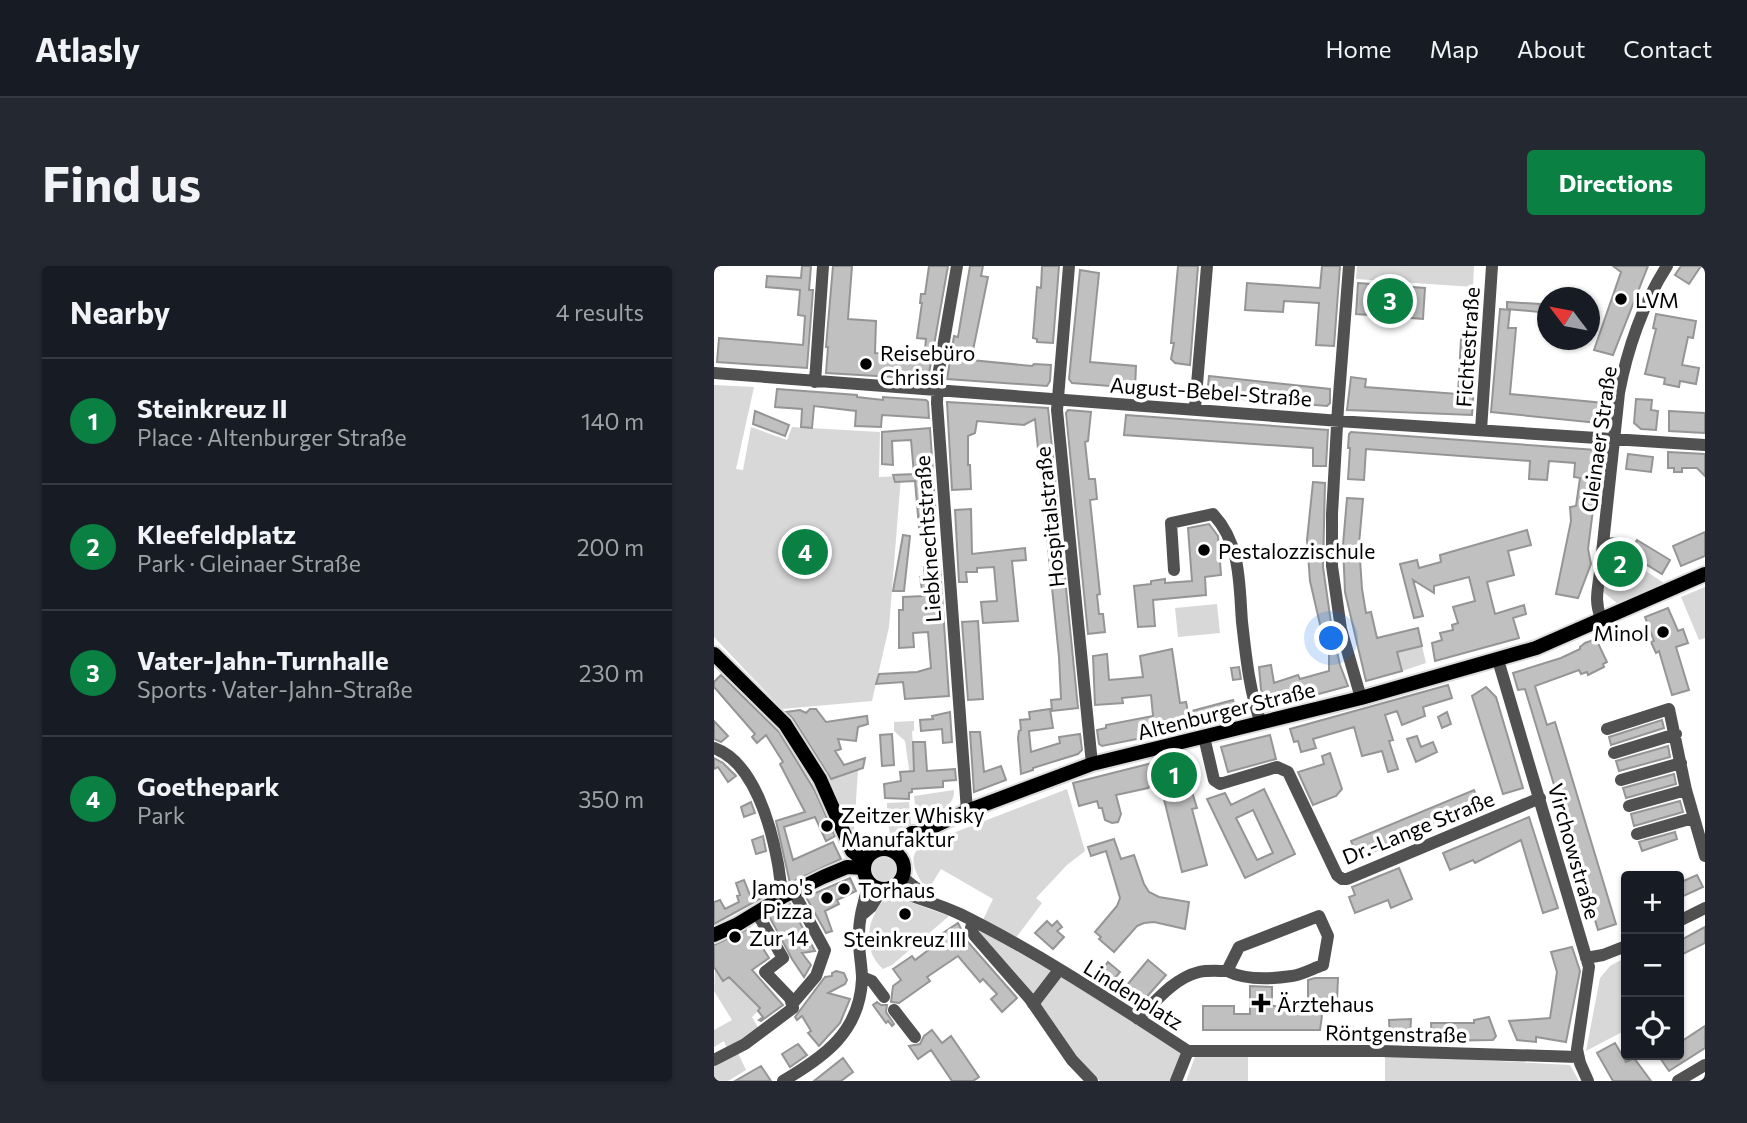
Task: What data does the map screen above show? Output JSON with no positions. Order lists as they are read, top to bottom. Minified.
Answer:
{"streets":{"main road":["Altenburger Straße"],"street":["Fichtestraße","August-Bebel-Straße","Gleinaer Straße","Hospitalstraße","Liebknechtstraße","Dr.-Lange Straße","Virchowstraße","Lindenplatz","Röntgenstraße"]},"crossings":[["Fichtestraße","August-Bebel-Straße"],["August-Bebel-Straße","Gleinaer Straße"],["August-Bebel-Straße","Hospitalstraße"],["August-Bebel-Straße","Liebknechtstraße"],["Gleinaer Straße","Altenburger Straße"],["Hospitalstraße","Altenburger Straße"],["Liebknechtstraße","Altenburger Straße"],["Altenburger Straße","Dr.-Lange Straße"],["Altenburger Straße","Virchowstraße"],["Dr.-Lange Straße","Virchowstraße"],["Virchowstraße","Röntgenstraße"],["Lindenplatz","Röntgenstraße"]],"places":{"other":["LVM","Reisebüro Chrissi","Pestalozzischule","Minol","Zeitzer Whisky Manufaktur","Torhaus","Jamo's Pizza","Steinkreuz III","Zur 14"],"health":["Ärztehaus"]},"north":"top left","page":{"header":"Atlasly","nav":["Home","Map","About","Contact"],"buttons":"Directions","title":"Find us","heading":["Nearby","4 results"],"pins":["3","4","2","1"],"list":[{"mark":"1","name":"Steinkreuz II","note":"Place · Altenburger Straße","value":"140 m"},{"mark":"2","name":"Kleefeldplatz","note":"Park · Gleinaer Straße","value":"200 m"},{"mark":"3","name":"Vater-Jahn-Turnhalle","note":"Sports · Vater-Jahn-Straße","value":"230 m"},{"mark":"4","name":"Goethepark","note":"Park","value":"350 m"}],"map_buttons":["+","−"]}}
